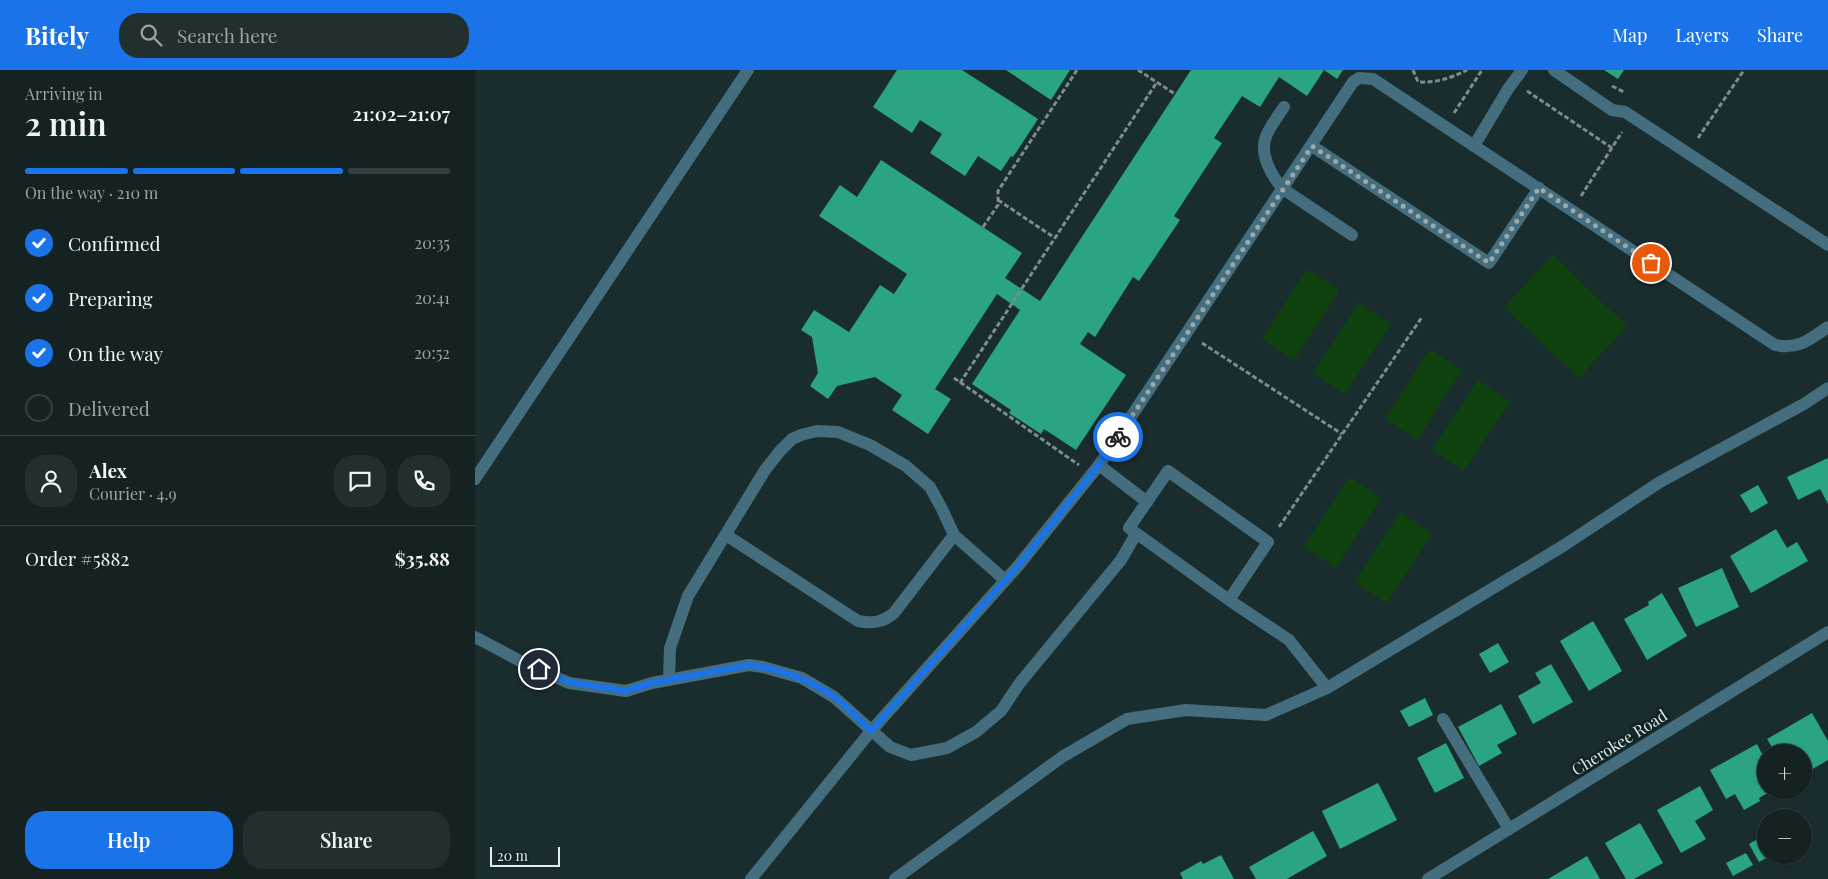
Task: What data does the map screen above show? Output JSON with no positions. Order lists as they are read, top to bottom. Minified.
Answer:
{"streets":{"street":["Cherokee Road"]},"scale_bar":"20 m","page":{"header":"Bitely","search":"Search here","nav":["Map","Layers","Share"],"heading":["2 min","Arriving in","21:02–21:07"],"panel":["Alex","Courier · 4.9","Order #5882","$35.88"],"bar":"On the way · 210 m","list":[["Confirmed","20:35"],["Preparing","20:41"],["On the way","20:52"],"Delivered"],"map_buttons":["+","−"],"buttons":["Help","Share"],"scale":"20 m"}}
